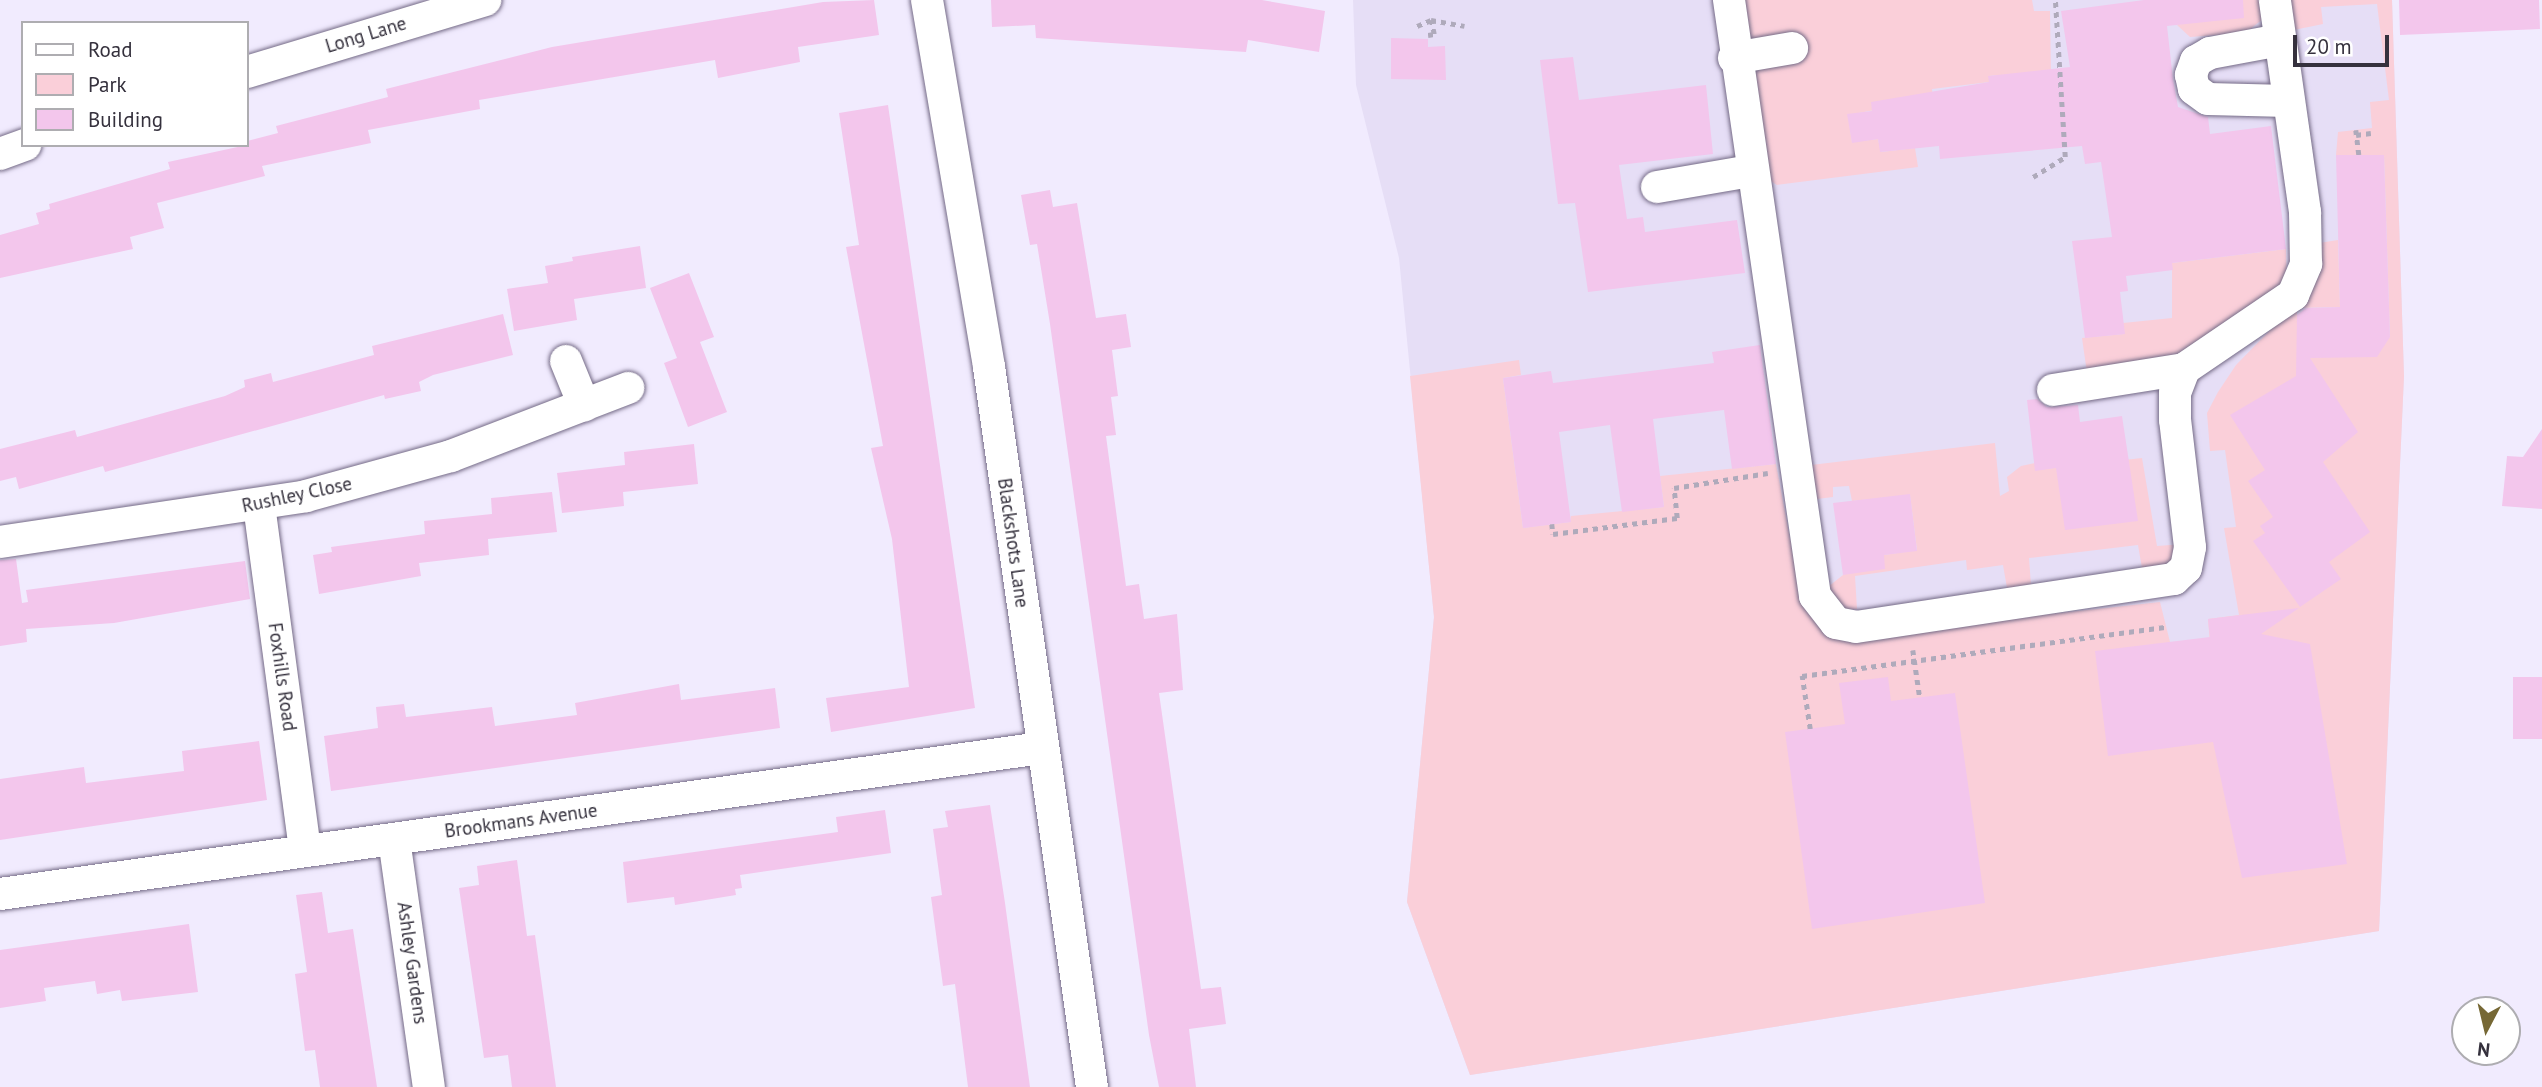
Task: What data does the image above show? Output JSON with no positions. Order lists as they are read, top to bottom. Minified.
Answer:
{"streets":{"street":["Long Lane","Rushley Close","Blackshots Lane","Foxhills Road","Brookmans Avenue","Ashley Gardens"]},"crossings":[["Rushley Close","Foxhills Road"],["Blackshots Lane","Brookmans Avenue"],["Foxhills Road","Brookmans Avenue"],["Brookmans Avenue","Ashley Gardens"]],"legend":["Road","Park","Building"],"scale_bar":"20 m","north":"bottom"}
